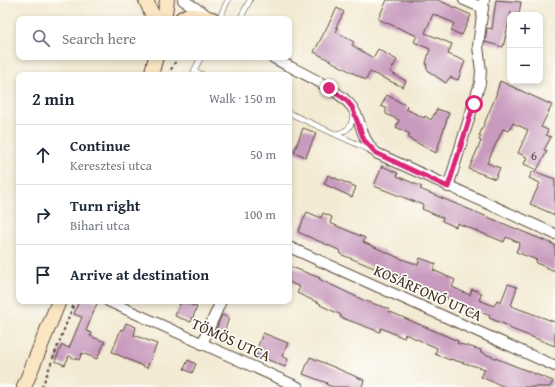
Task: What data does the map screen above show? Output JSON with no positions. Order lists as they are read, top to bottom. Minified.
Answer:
{"streets":{"street":["KOSÁRFONÓ UTCA","TÖMÖS UTCA"]},"house_numbers":["6"],"page":{"map_buttons":["+","−"],"search":"Search here","heading":["2 min","Walk · 150 m"],"list":[["Continue","Keresztesi utca","50 m"],["Turn right","Bihari utca","100 m"],"Arrive at destination"]}}
